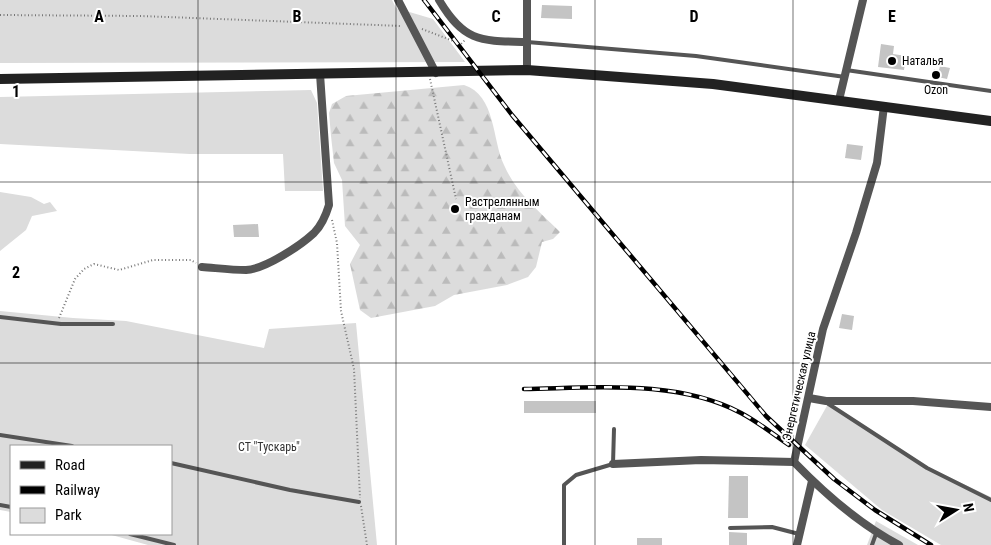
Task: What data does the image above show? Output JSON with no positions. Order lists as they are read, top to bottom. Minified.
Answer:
{"streets":{"street":["Энергетическая улица"]},"parks":["СТ \"Тускарь\""],"places":["Наталья","Ozon","Растрелянным гражданам"],"legend":["Road","Railway","Park"],"north":"right","grid":{"columns":["A","B","C","D","E"],"rows":["1","2"]}}
